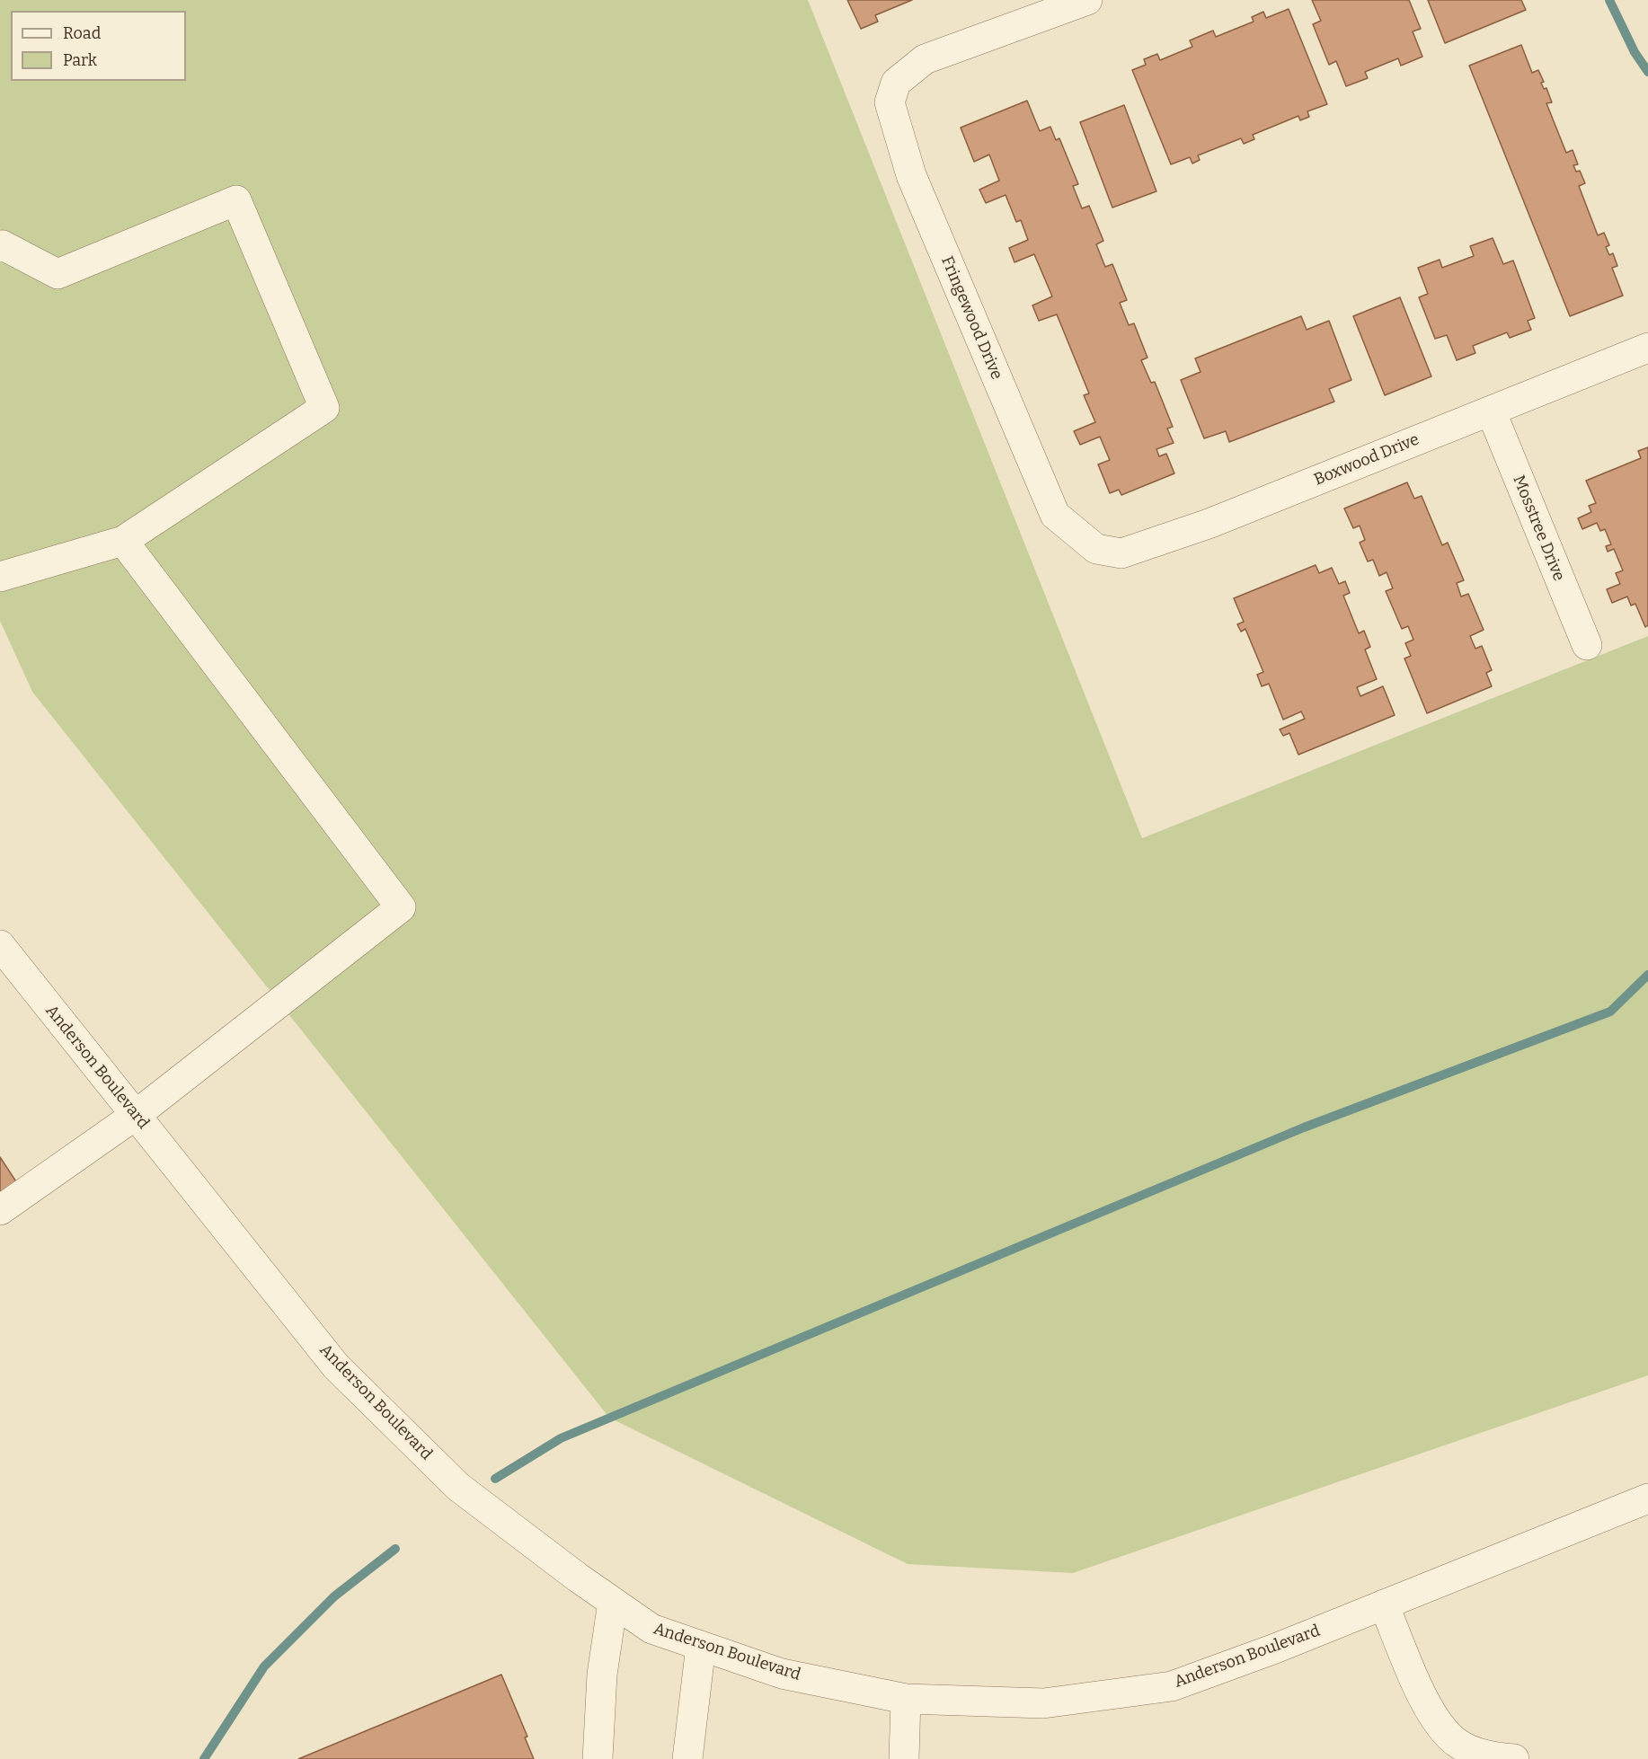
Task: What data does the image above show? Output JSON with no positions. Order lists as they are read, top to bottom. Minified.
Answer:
{"streets":{"street":["Fringewood Drive","Boxwood Drive","Mosstree Drive","Anderson Boulevard"]},"crossings":[["Fringewood Drive","Boxwood Drive"],["Boxwood Drive","Mosstree Drive"]],"legend":["Road","Park"]}
